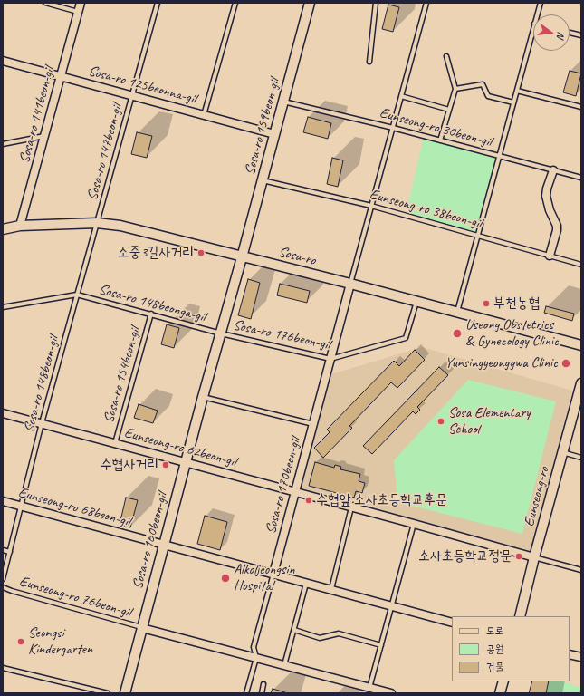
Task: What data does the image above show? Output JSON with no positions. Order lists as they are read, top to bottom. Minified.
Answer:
{"streets":{"street":["Sosa-ro 125beonna-gil","Sosa-ro 141beon-gil","Sosa-ro 159beon-gil","Sosa-ro","Eunseong-ro 62beon-gil","Sosa-ro 170beon-gil","Eunseong-ro","Eunseong-ro 68beon-gil","Sosa-ro 160beon-gil"],"lane":["Eunseong-ro 30beon-gil","Sosa-ro 147beon-gil","Eunseong-ro 38beon-gil","Sosa-ro 148beonga-gil","Sosa-ro 176beon-gil","Sosa-ro 154beon-gil","Sosa-ro 148beon-gil","Eunseong-ro 76beon-gil"]},"crossings":[["Sosa-ro 125beonna-gil","Sosa-ro 141beon-gil"],["Sosa-ro 125beonna-gil","Sosa-ro 159beon-gil"],["Sosa-ro 125beonna-gil","Sosa-ro 147beon-gil"],["Sosa-ro 141beon-gil","Sosa-ro"],["Sosa-ro 159beon-gil","Eunseong-ro 30beon-gil"],["Sosa-ro 159beon-gil","Eunseong-ro 38beon-gil"],["Sosa-ro 159beon-gil","Sosa-ro"],["Sosa-ro 159beon-gil","Sosa-ro 160beon-gil"],["Sosa-ro 147beon-gil","Sosa-ro"],["Sosa-ro 147beon-gil","Sosa-ro 148beon-gil"],["Sosa-ro","Sosa-ro 176beon-gil"],["Sosa-ro","Sosa-ro 148beon-gil"],["Sosa-ro","Sosa-ro 170beon-gil"],["Sosa-ro","Sosa-ro 160beon-gil"],["Sosa-ro 148beonga-gil","Sosa-ro 176beon-gil"],["Sosa-ro 148beonga-gil","Sosa-ro 154beon-gil"],["Sosa-ro 148beonga-gil","Sosa-ro 148beon-gil"],["Sosa-ro 148beonga-gil","Sosa-ro 160beon-gil"],["Sosa-ro 176beon-gil","Sosa-ro 170beon-gil"],["Sosa-ro 176beon-gil","Sosa-ro 160beon-gil"],["Sosa-ro 154beon-gil","Eunseong-ro 62beon-gil"],["Sosa-ro 148beon-gil","Eunseong-ro 62beon-gil"],["Sosa-ro 148beon-gil","Eunseong-ro 68beon-gil"],["Eunseong-ro 62beon-gil","Sosa-ro 170beon-gil"],["Eunseong-ro 62beon-gil","Eunseong-ro"],["Eunseong-ro 62beon-gil","Sosa-ro 160beon-gil"],["Sosa-ro 170beon-gil","Eunseong-ro 68beon-gil"],["Eunseong-ro 68beon-gil","Sosa-ro 160beon-gil"],["Sosa-ro 160beon-gil","Eunseong-ro 76beon-gil"]],"places":["소중3길사거리","부천농협","Useong Obstetrics & Gynecology Clinic","Yunsingyeonggwa Clinic","Sosa Elementary School","수협사거리","수협앞.소사초등학교후문","소사초등학교정문","Alkoljeongsin Hospital","Seongsi Kindergarten"],"legend":["도로","공원","건물"],"north":"right"}
